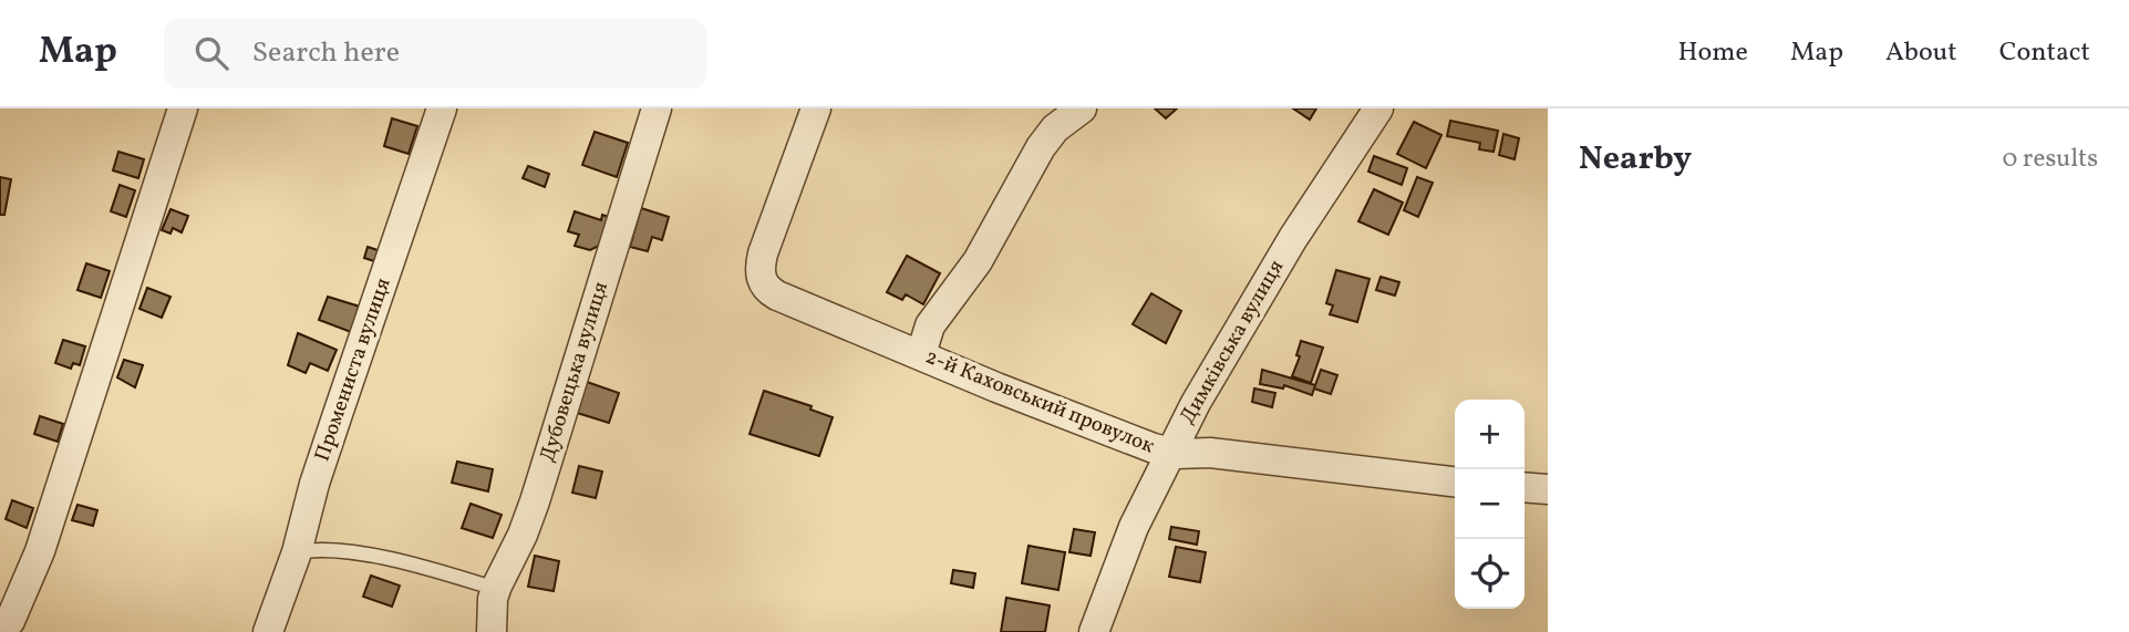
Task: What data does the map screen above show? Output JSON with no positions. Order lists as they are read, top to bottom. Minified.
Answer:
{"streets":{"street":["Димківська вулиця","Промениста вулиця","Дубовецька вулиця","2-й Каховський провулок"]},"crossings":[["Димківська вулиця","2-й Каховський провулок"]],"page":{"header":"Map","search":"Search here","nav":["Home","Map","About","Contact"],"heading":["Nearby","0 results"],"map_buttons":["+","−"]}}
